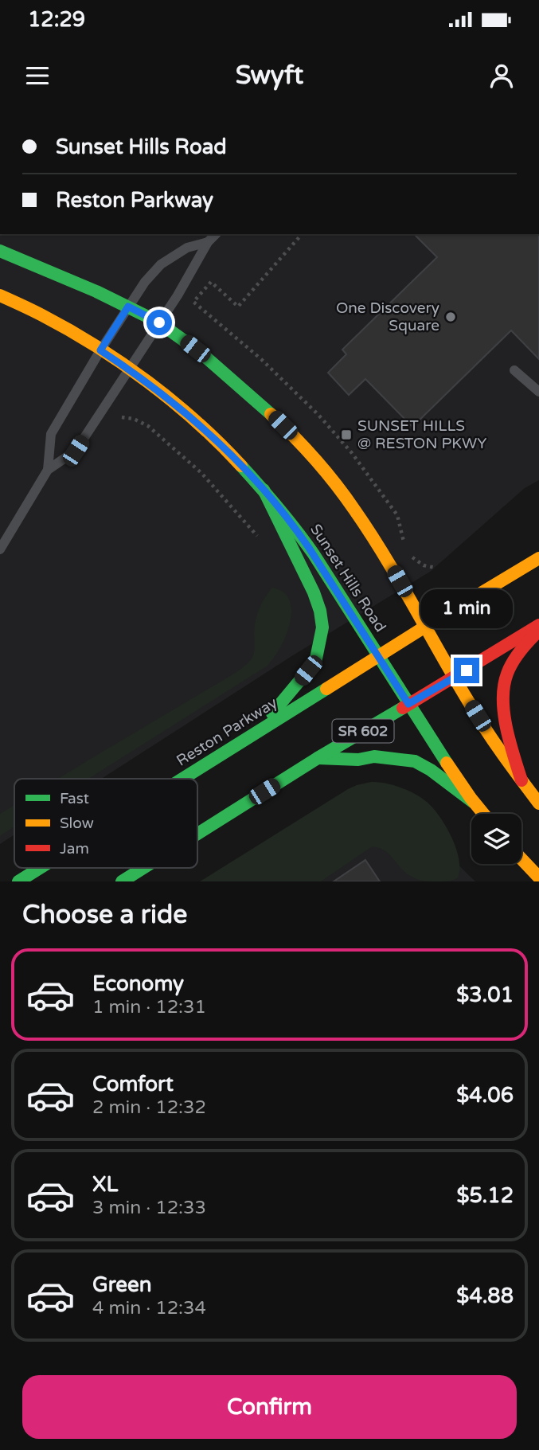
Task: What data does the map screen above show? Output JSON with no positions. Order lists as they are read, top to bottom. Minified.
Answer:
{"streets":{"main road":["Sunset Hills Road","SR 602","Reston Parkway"]},"crossings":[["Sunset Hills Road","SR 602"],["Sunset Hills Road","Reston Parkway"]],"places":{"other":["One Discovery Square"],"transit":["SUNSET HILLS @ RESTON PKWY"]},"legend":["Fast","Slow","Jam"],"page":{"status":"12:29","header":"Swyft","banner":["Sunset Hills Road","Reston Parkway"],"bubble":"1 min","heading":"Choose a ride","list":[{"name":"Economy","note":"1 min · 12:31","value":"$3.01"},{"name":"Comfort","note":"2 min · 12:32","value":"$4.06"},{"name":"XL","note":"3 min · 12:33","value":"$5.12"},{"name":"Green","note":"4 min · 12:34","value":"$4.88"}],"buttons":"Confirm"}}
